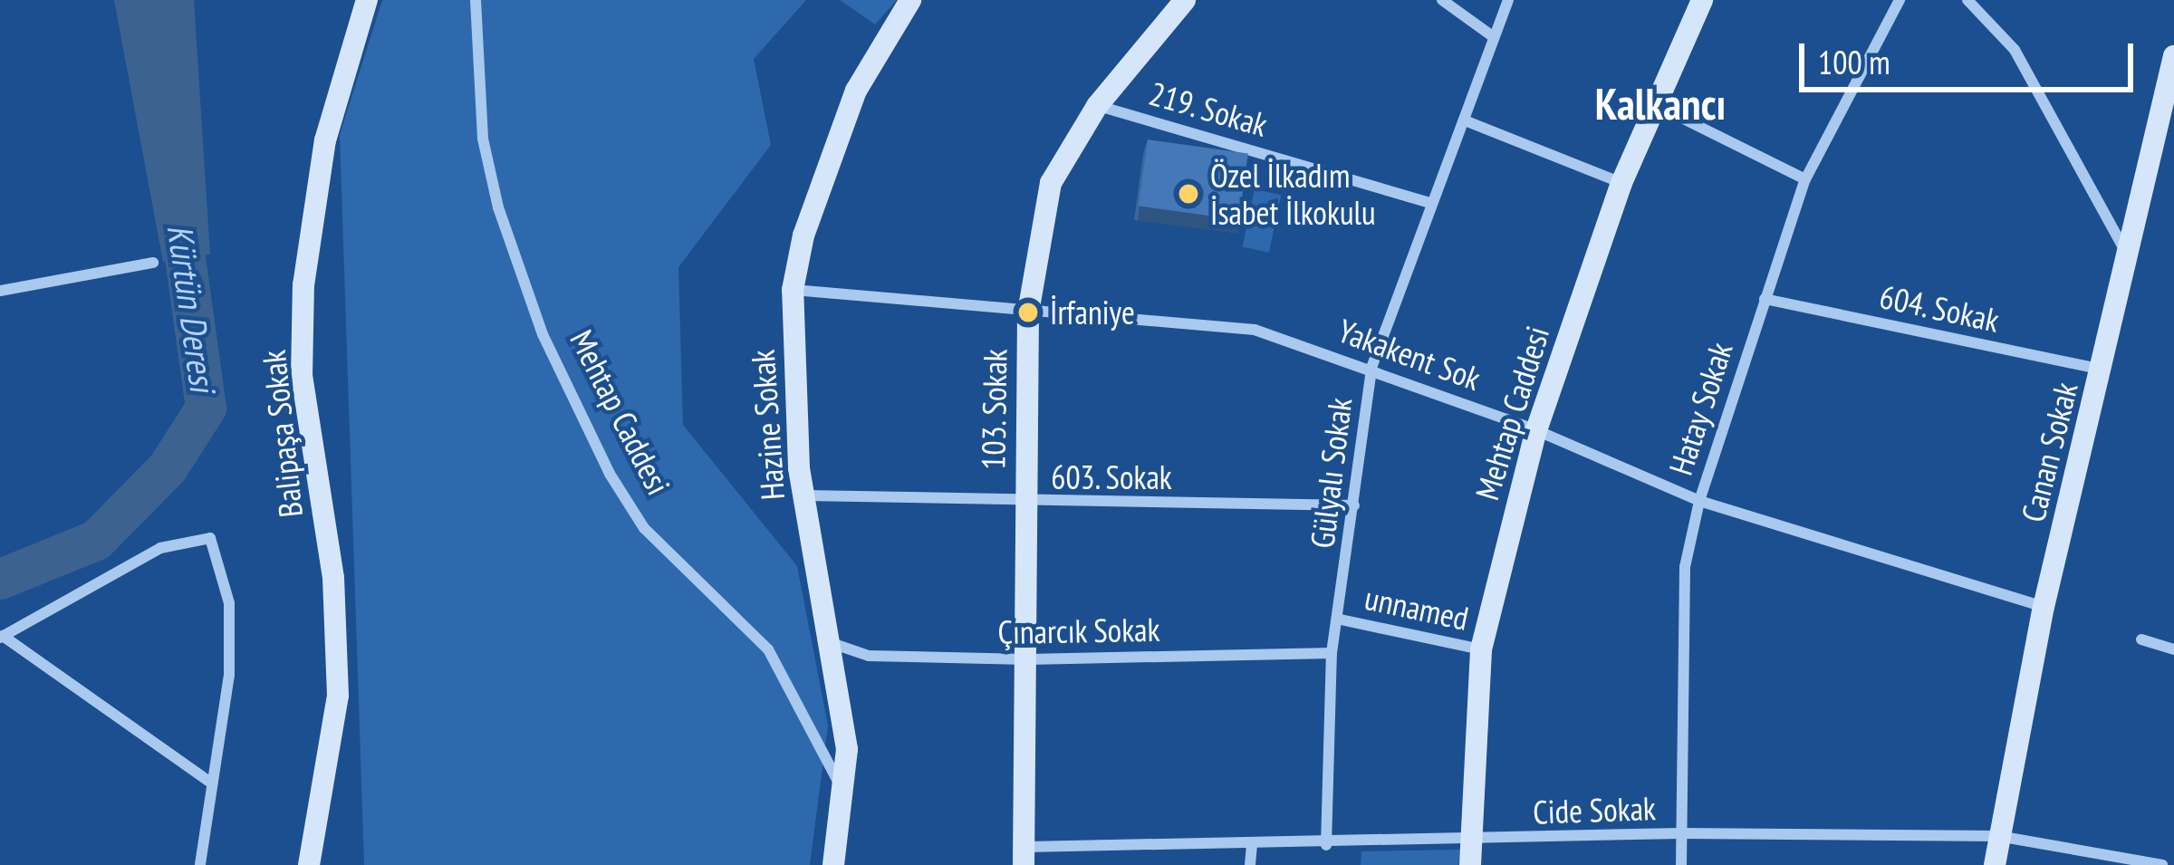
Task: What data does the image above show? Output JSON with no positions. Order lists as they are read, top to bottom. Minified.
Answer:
{"streets":{"street":["219. Sokak","604. Sokak","Yakakent Sok","Hatay Sokak","103. Sokak","Mehtap Caddesi","Hazine Sokak","Balipaşa Sokak","Canan Sokak","Gülyalı Sokak","603. Sokak","unnamed","Çınarcık Sokak","Cide Sokak"]},"crossings":[["219. Sokak","103. Sokak"],["219. Sokak","Gülyalı Sokak"],["604. Sokak","Hatay Sokak"],["604. Sokak","Canan Sokak"],["Yakakent Sok","Hatay Sokak"],["Yakakent Sok","103. Sokak"],["Yakakent Sok","Mehtap Caddesi"],["Yakakent Sok","Hazine Sokak"],["Yakakent Sok","Canan Sokak"],["Yakakent Sok","Gülyalı Sokak"],["Hatay Sokak","Cide Sokak"],["103. Sokak","603. Sokak"],["103. Sokak","Çınarcık Sokak"],["103. Sokak","Cide Sokak"],["Mehtap Caddesi","Hazine Sokak"],["Mehtap Caddesi","unnamed"],["Mehtap Caddesi","Cide Sokak"],["Hazine Sokak","603. Sokak"],["Hazine Sokak","Çınarcık Sokak"],["Canan Sokak","Cide Sokak"],["Gülyalı Sokak","603. Sokak"],["Gülyalı Sokak","unnamed"],["Gülyalı Sokak","Çınarcık Sokak"],["Gülyalı Sokak","Cide Sokak"]],"districts":["Kalkancı"],"water":["Kürtün Deresi"],"places":["Özel İlkadım İsabet İlkokulu","İrfaniye"],"scale_bar":"100 m"}
